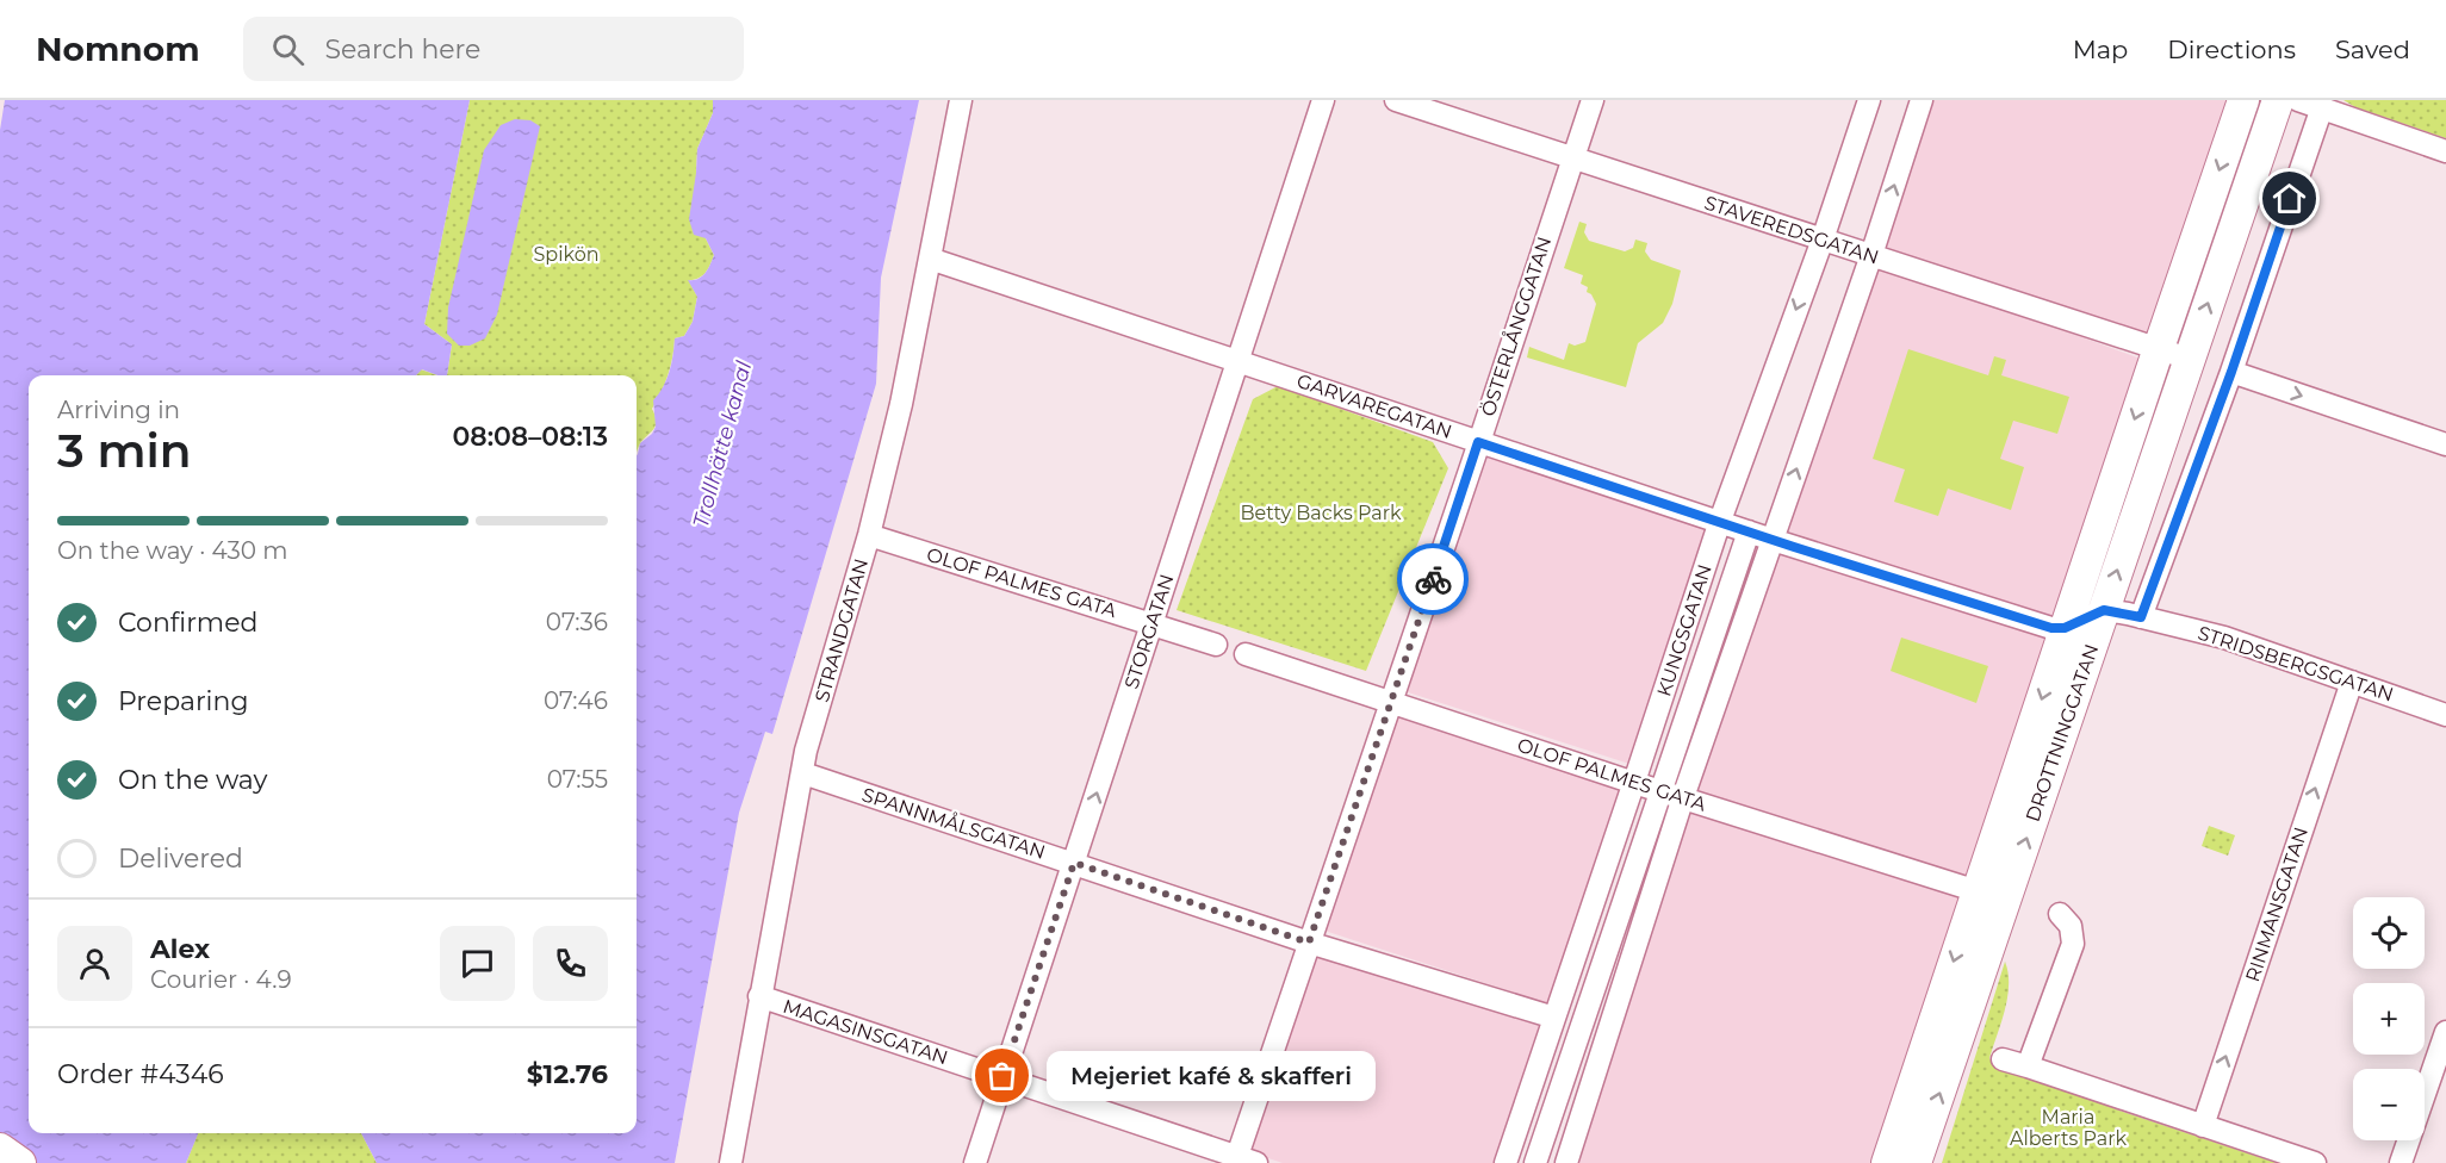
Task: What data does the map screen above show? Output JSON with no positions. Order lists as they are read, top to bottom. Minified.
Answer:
{"streets":{"street":["STAVEREDSGATAN","ÖSTERLÅNGGATAN","GARVAREGATAN","OLOF PALMES GATA","STRANDGATAN","KUNGSGATAN","STORGATAN","STRIDSBERGSGATAN","DROTTNINGGATAN","SPANNMÅLSGATAN","RINMANSGATAN","MAGASINSGATAN"]},"crossings":[["STAVEREDSGATAN","ÖSTERLÅNGGATAN"],["STAVEREDSGATAN","KUNGSGATAN"],["STAVEREDSGATAN","DROTTNINGGATAN"],["ÖSTERLÅNGGATAN","GARVAREGATAN"],["ÖSTERLÅNGGATAN","OLOF PALMES GATA"],["ÖSTERLÅNGGATAN","SPANNMÅLSGATAN"],["ÖSTERLÅNGGATAN","MAGASINSGATAN"],["GARVAREGATAN","STRANDGATAN"],["GARVAREGATAN","KUNGSGATAN"],["GARVAREGATAN","STORGATAN"],["GARVAREGATAN","DROTTNINGGATAN"],["OLOF PALMES GATA","STRANDGATAN"],["OLOF PALMES GATA","KUNGSGATAN"],["OLOF PALMES GATA","STORGATAN"],["OLOF PALMES GATA","DROTTNINGGATAN"],["STRANDGATAN","SPANNMÅLSGATAN"],["STRANDGATAN","MAGASINSGATAN"],["KUNGSGATAN","SPANNMÅLSGATAN"],["STORGATAN","SPANNMÅLSGATAN"],["STORGATAN","MAGASINSGATAN"],["STRIDSBERGSGATAN","DROTTNINGGATAN"],["STRIDSBERGSGATAN","RINMANSGATAN"]],"water":["Trollhätte kanal"],"parks":["Spikön","Betty Backs Park","Maria Alberts Park"],"places":["Mejeriet kafé & skafferi"],"page":{"header":"Nomnom","search":"Search here","nav":["Map","Directions","Saved"],"heading":["3 min","Arriving in","08:08–08:13"],"panel":["Alex","Courier · 4.9","Order #4346","$12.76"],"bar":"On the way · 430 m","list":[["Confirmed","07:36"],["Preparing","07:46"],["On the way","07:55"],"Delivered"],"map_buttons":["+","−"],"bubble":"Mejeriet kafé & skafferi"}}
